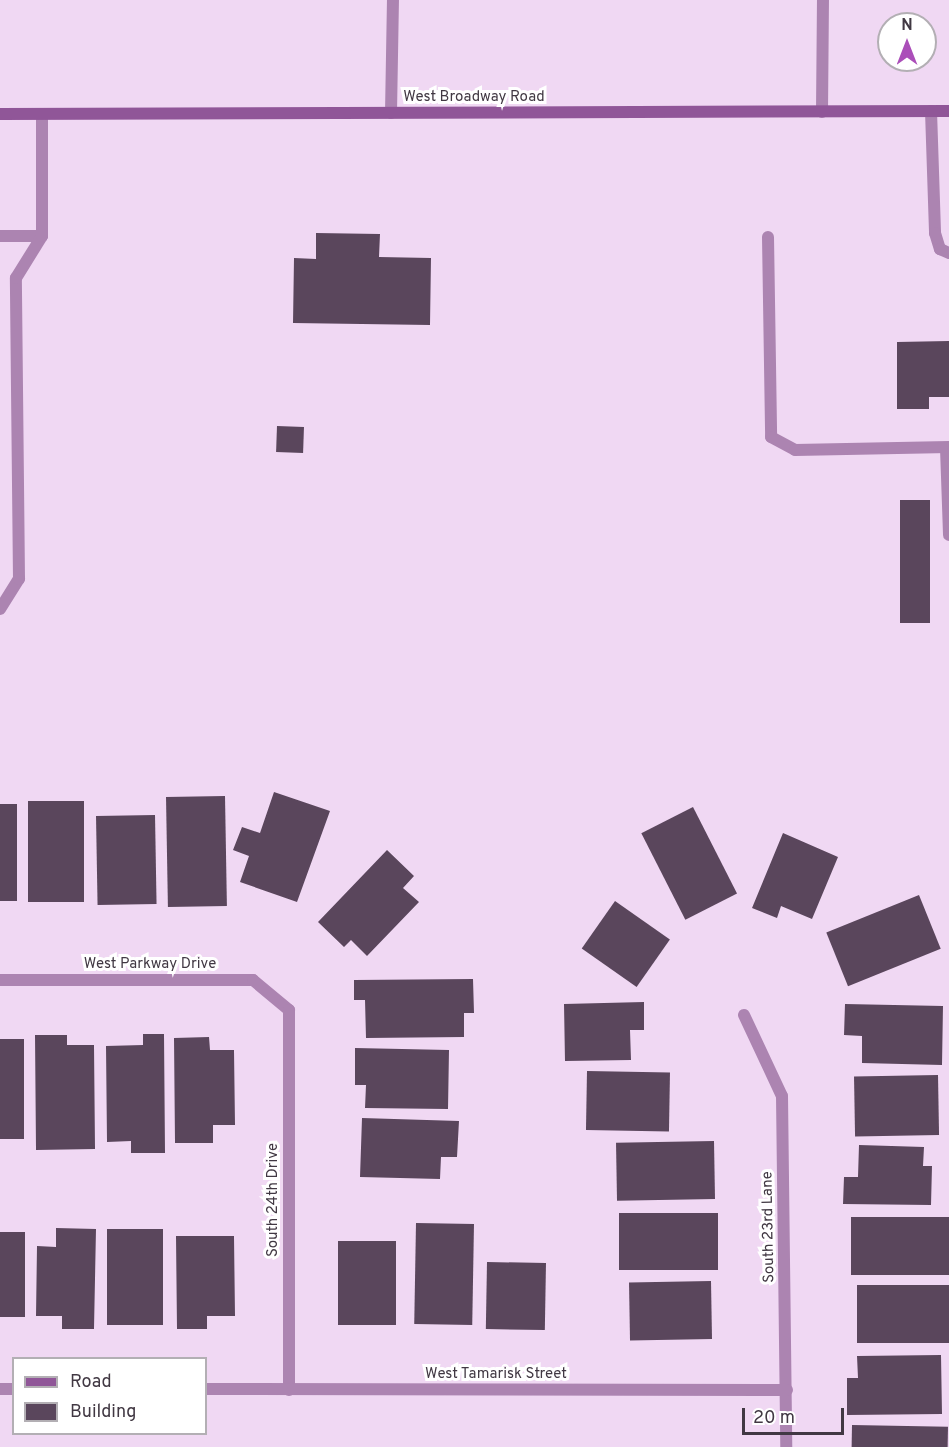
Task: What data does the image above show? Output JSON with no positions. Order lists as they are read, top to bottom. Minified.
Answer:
{"streets":{"main road":["West Broadway Road"],"street":["West Parkway Drive","South 24th Drive","South 23rd Lane","West Tamarisk Street"]},"crossings":[["West Parkway Drive","South 24th Drive"],["South 24th Drive","West Tamarisk Street"],["South 23rd Lane","West Tamarisk Street"]],"legend":["Road","Building"],"scale_bar":"20 m","north":"top"}
